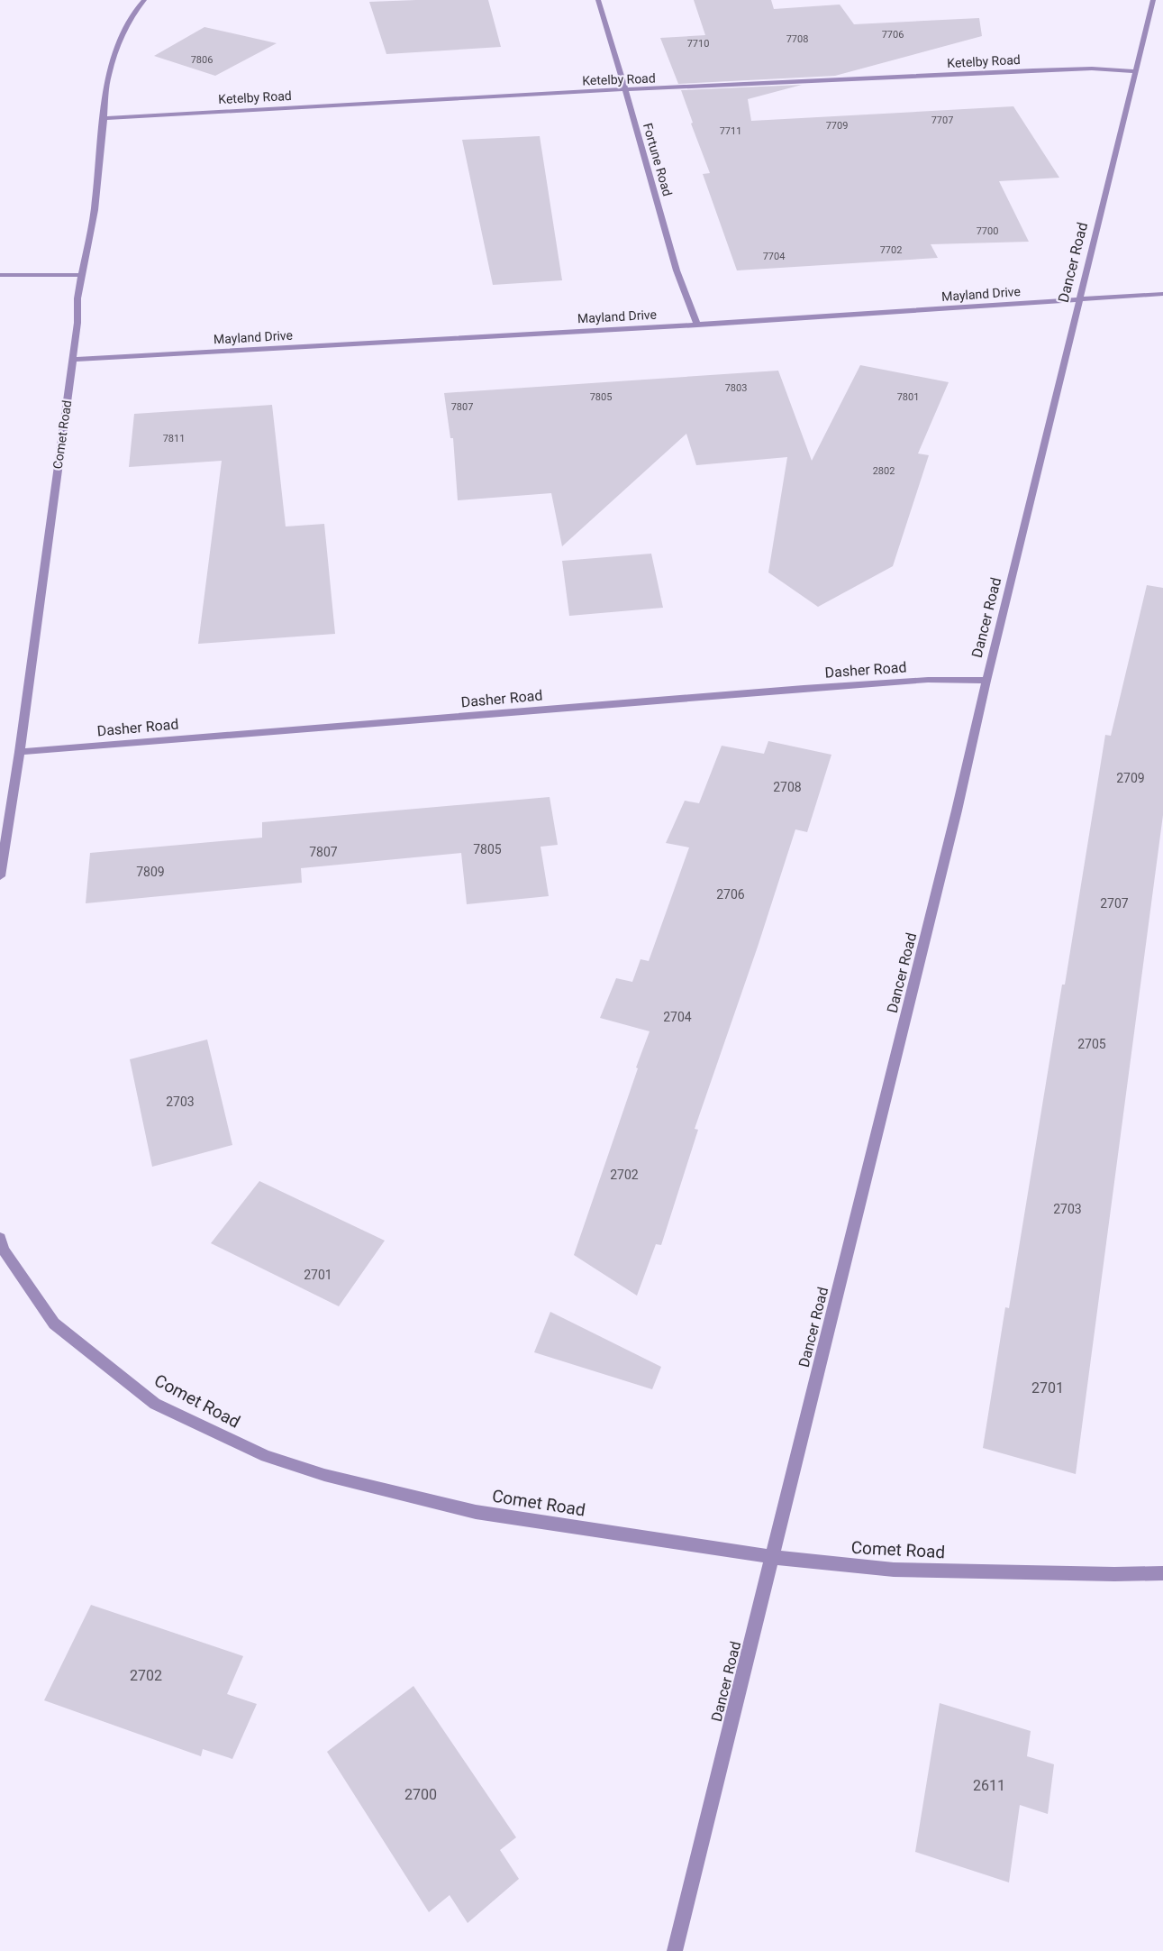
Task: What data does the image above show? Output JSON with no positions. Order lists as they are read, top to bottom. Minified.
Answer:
{"streets":{"street":["Ketelby Road","Fortune Road","Dancer Road","Mayland Drive","Comet Road","Dasher Road"]},"crossings":[["Ketelby Road","Fortune Road"],["Ketelby Road","Dancer Road"],["Ketelby Road","Comet Road"],["Fortune Road","Mayland Drive"],["Dancer Road","Mayland Drive"],["Dancer Road","Comet Road"],["Dancer Road","Dasher Road"],["Mayland Drive","Comet Road"],["Comet Road","Dasher Road"]],"house_numbers":["7706","7708","7710","7806","7707","7709","7711","7700","7702","7704","7803","7805","7801","7807","7811","2802","2709","2708","7805","7807","7809","2706","2707","2704","2705","2703","2702","2703","2701","2701","2702","2611","2700"]}
